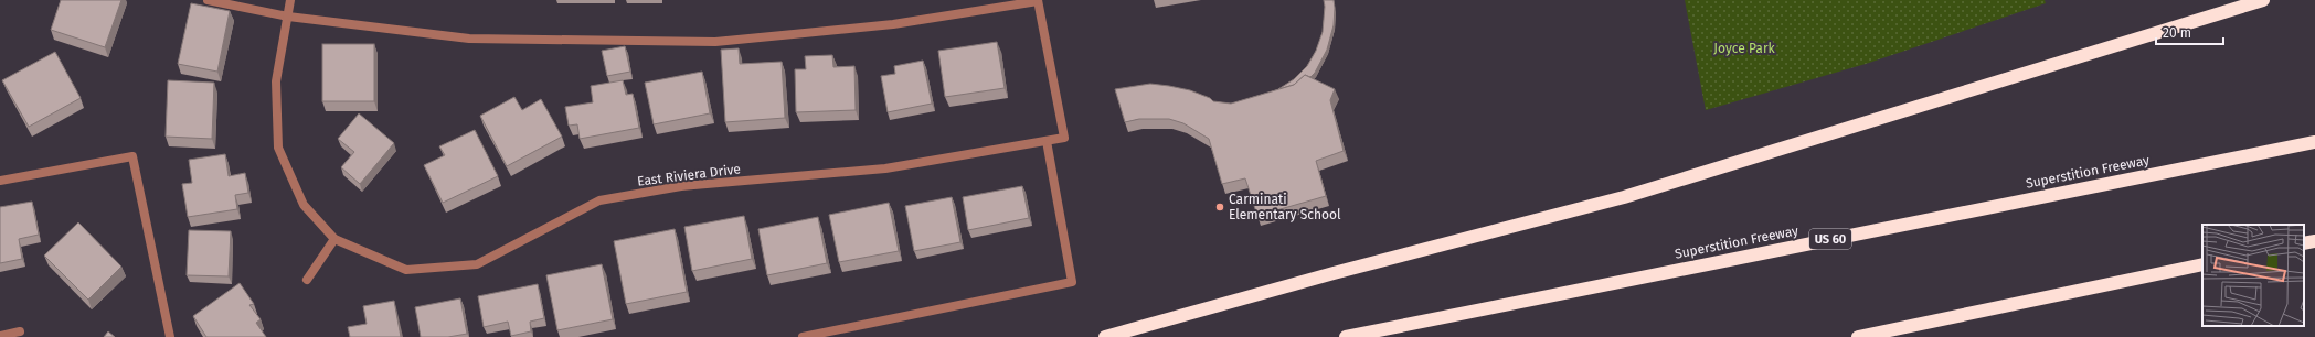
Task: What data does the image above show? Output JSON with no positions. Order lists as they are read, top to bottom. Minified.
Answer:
{"streets":{"highway":["Superstition Freeway","US 60"],"street":["East Riviera Drive"]},"parks":["Joyce Park"],"places":["Carminati Elementary School"],"scale_bar":"20 m"}
